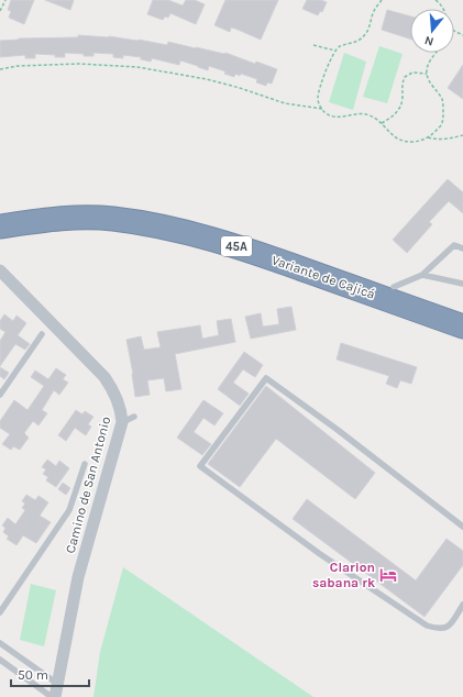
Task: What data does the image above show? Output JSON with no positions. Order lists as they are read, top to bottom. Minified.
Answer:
{"streets":{"highway":["45A","Variante de Cajicá"],"street":["Camino de San Antonio"]},"places":{"hotel":["Clarion sabana rk"]},"scale_bar":"50 m","north":"bottom"}
